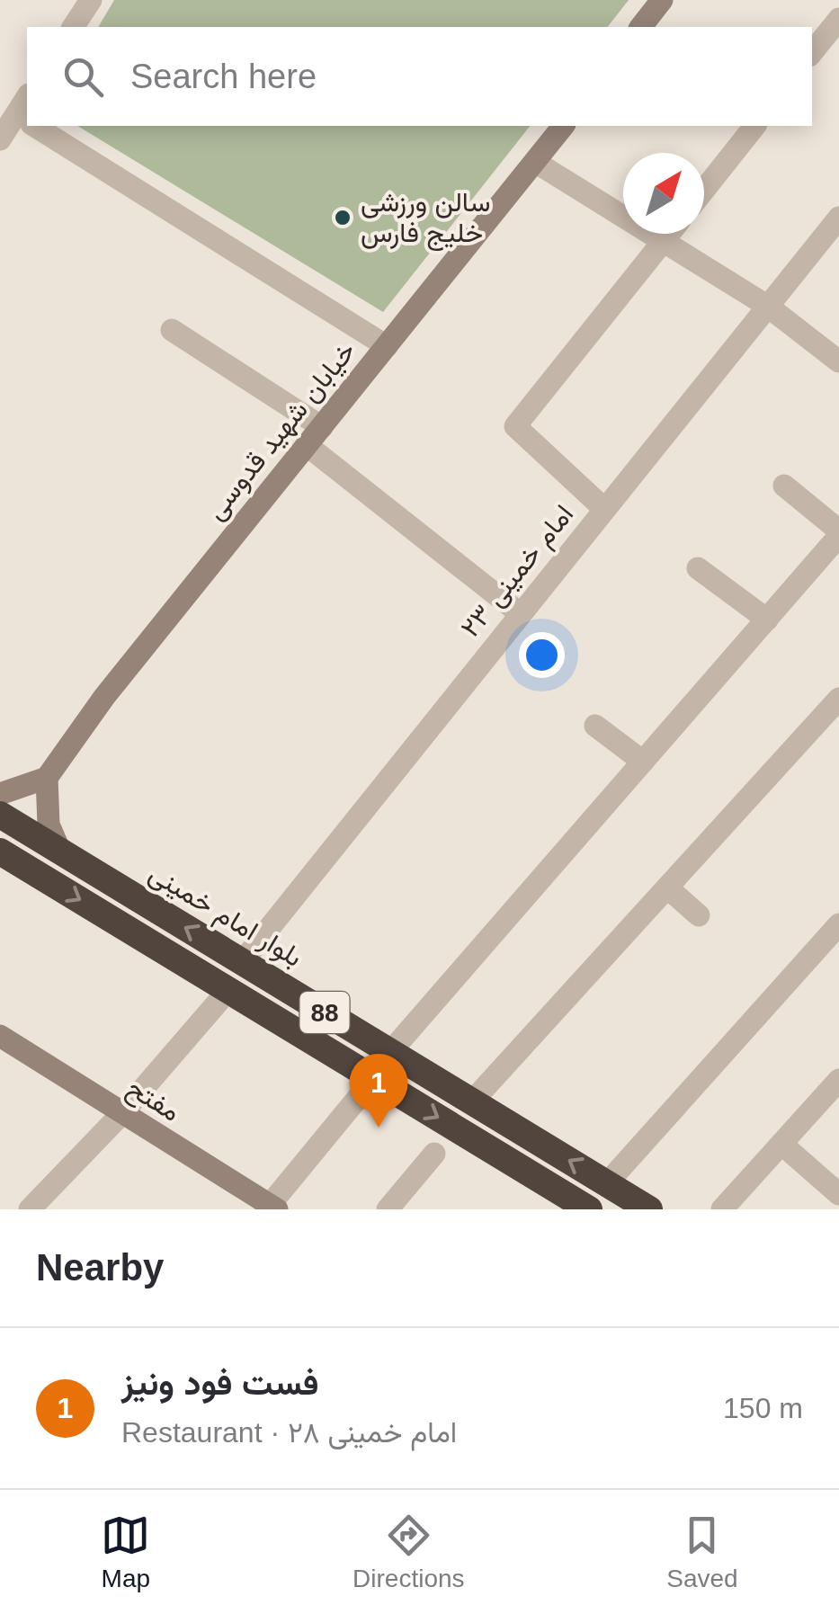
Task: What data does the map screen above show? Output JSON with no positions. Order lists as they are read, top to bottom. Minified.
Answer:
{"streets":{"highway":["بلوار امام خمینی","88"],"main road":["خیابان شهید قدوسی","مفتح"],"street":["امام خمینی ۲۳"]},"crossings":[["امام خمینی ۲۳","بلوار امام خمینی"]],"places":["سالن ورزشی خلیج فارس"],"north":"top right","page":{"search":"Search here","pins":"1","heading":"Nearby","list":[{"mark":"1","name":"فست فود ونیز","note":"Restaurant · امام خمینی ۲۸","value":"150 m"}],"nav":["Map","Directions","Saved"]}}
